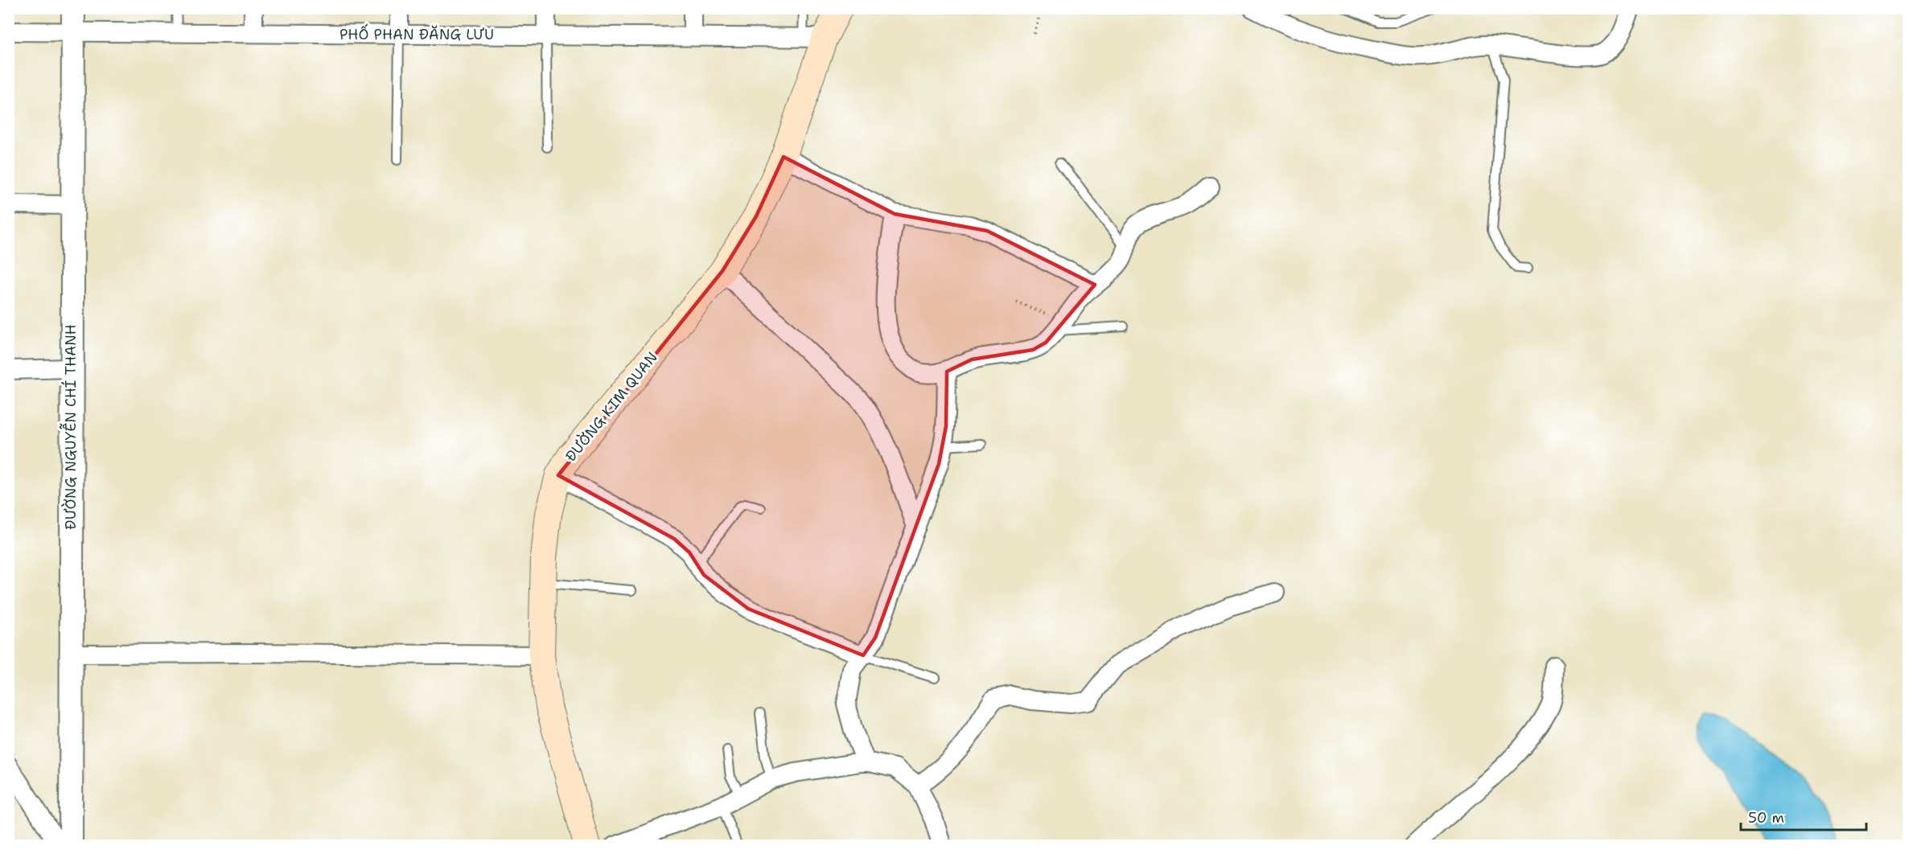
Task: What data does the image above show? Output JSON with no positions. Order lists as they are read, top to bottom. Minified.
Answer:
{"streets":{"main road":["ĐƯỜNG KIM QUAN"],"street":["PHỐ PHAN ĐĂNG LƯU","ĐƯỜNG NGUYỄN CHÍ THANH"]},"crossings":[["PHỐ PHAN ĐĂNG LƯU","ĐƯỜNG KIM QUAN"],["PHỐ PHAN ĐĂNG LƯU","ĐƯỜNG NGUYỄN CHÍ THANH"]],"scale_bar":"50 m"}
